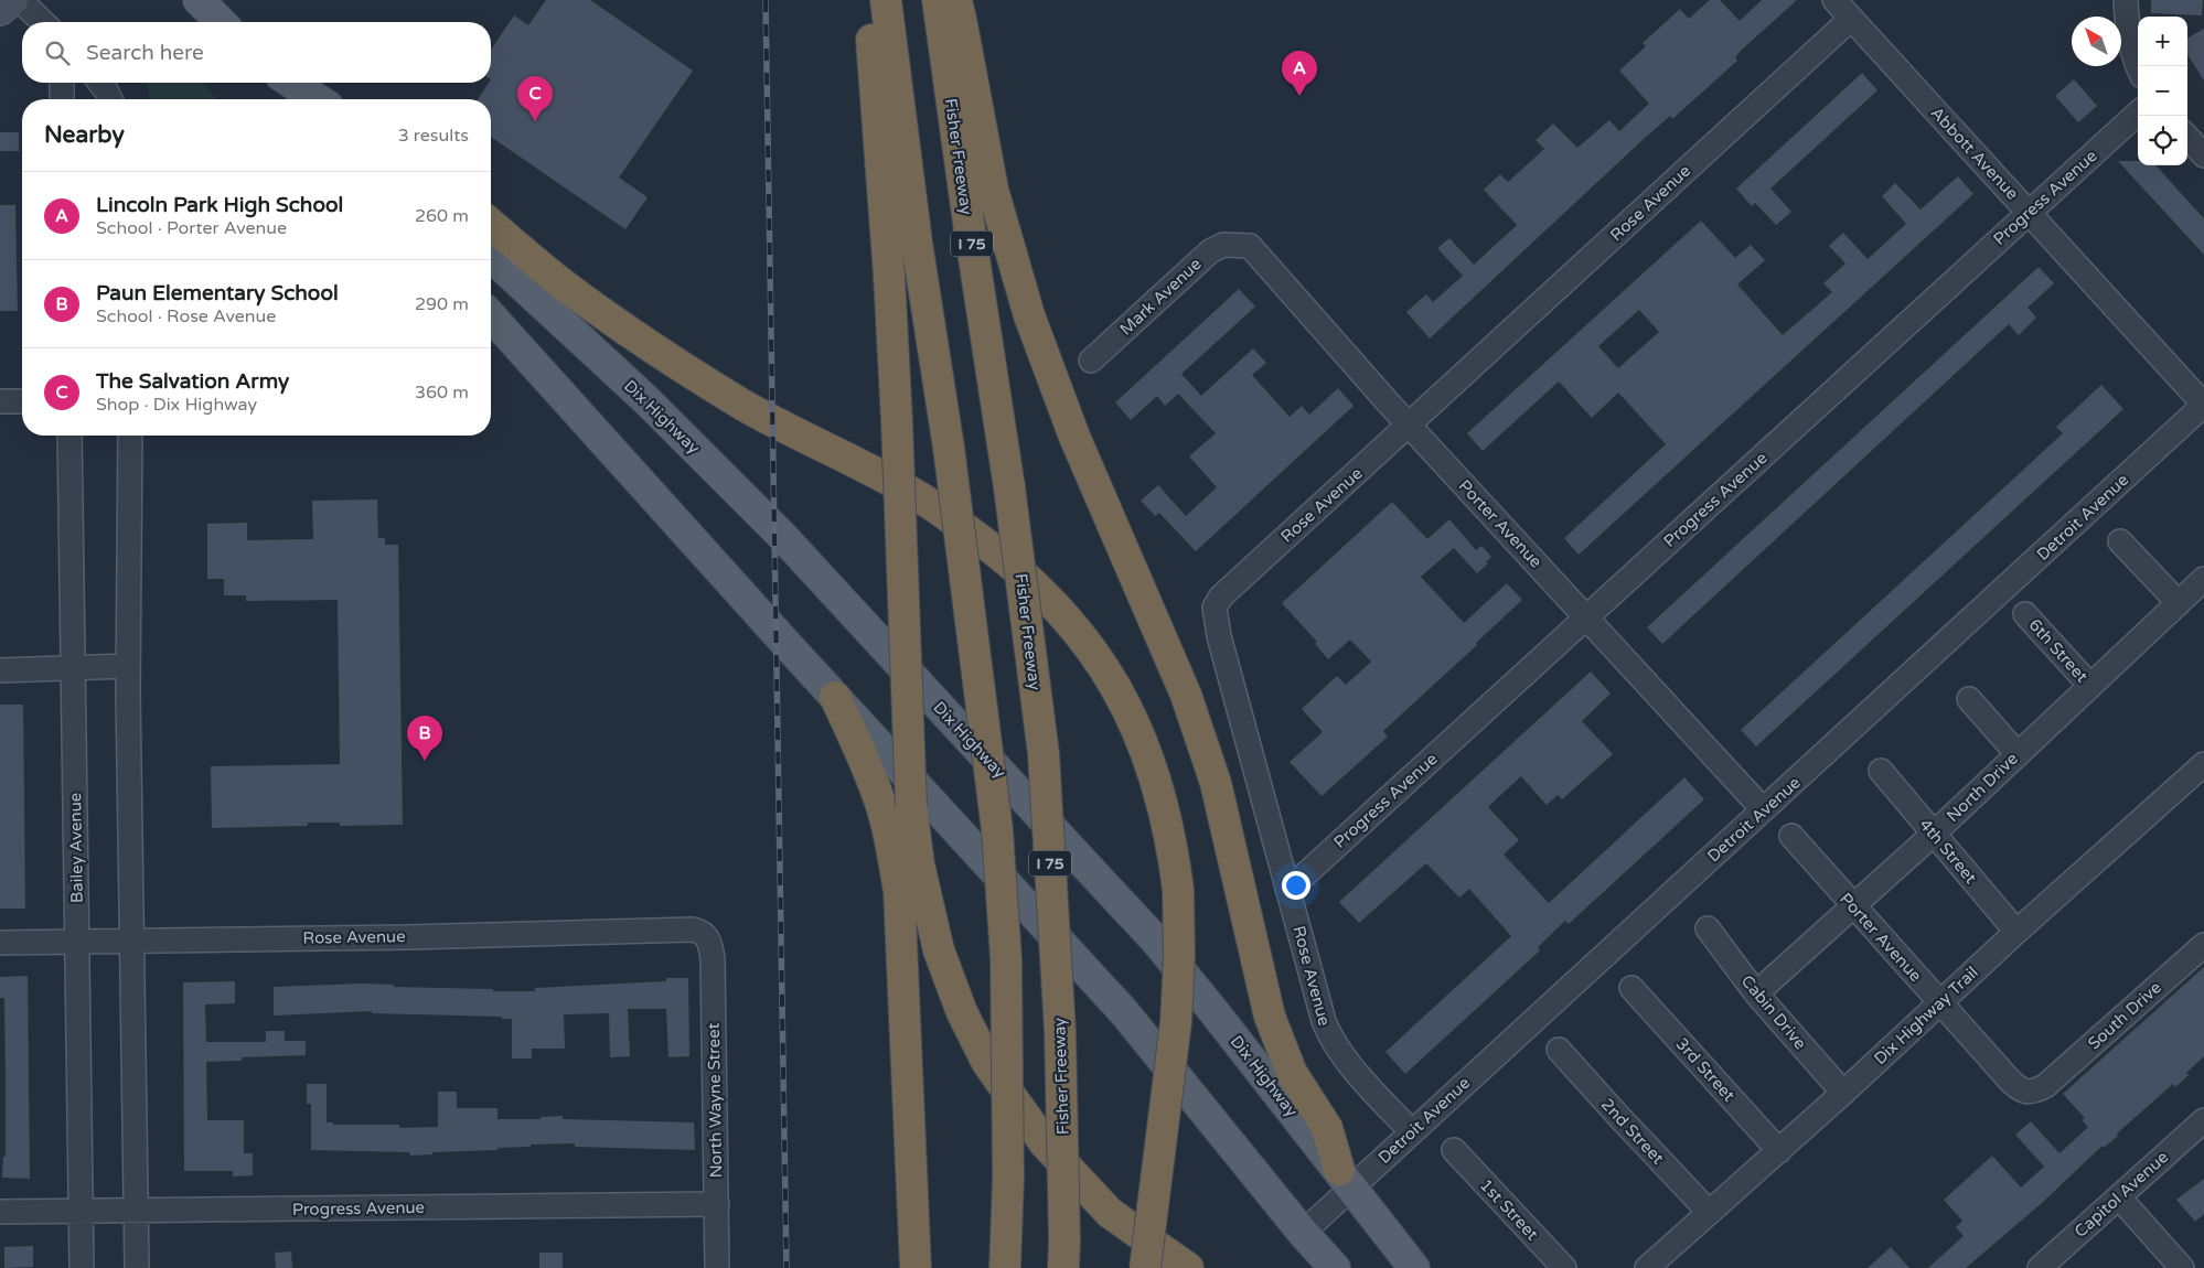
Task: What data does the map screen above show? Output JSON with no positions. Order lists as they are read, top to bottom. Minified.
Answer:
{"streets":{"highway":["Fisher Freeway","I 75"],"main road":["Dix Highway"],"street":["Abbott Avenue","Progress Avenue","Rose Avenue","Mark Avenue","Detroit Avenue","Porter Avenue","6th Street","North Drive","Bailey Avenue","4th Street","Cabin Drive","Dix Highway Trail","South Drive","3rd Street","North Wayne Street","2nd Street","Capitol Avenue","1st Street"]},"crossings":[["Abbott Avenue","Progress Avenue"],["Abbott Avenue","Rose Avenue"],["Abbott Avenue","Detroit Avenue"],["Progress Avenue","Rose Avenue"],["Progress Avenue","Porter Avenue"],["Progress Avenue","Bailey Avenue"],["Progress Avenue","North Wayne Street"],["Rose Avenue","Detroit Avenue"],["Rose Avenue","Porter Avenue"],["Rose Avenue","Bailey Avenue"],["Rose Avenue","North Wayne Street"],["Mark Avenue","Porter Avenue"],["Dix Highway","Detroit Avenue"],["Detroit Avenue","Porter Avenue"],["Porter Avenue","North Drive"],["Porter Avenue","Dix Highway Trail"],["Porter Avenue","South Drive"],["6th Street","North Drive"],["North Drive","4th Street"],["North Drive","Cabin Drive"],["4th Street","Dix Highway Trail"],["Cabin Drive","Dix Highway Trail"],["Dix Highway Trail","3rd Street"],["Dix Highway Trail","2nd Street"]],"north":"top left","page":{"map_buttons":["+","−"],"search":"Search here","pins":["A","C","B"],"heading":["Nearby","3 results"],"list":[{"mark":"A","name":"Lincoln Park High School","note":"School · Porter Avenue","value":"260 m"},{"mark":"B","name":"Paun Elementary School","note":"School · Rose Avenue","value":"290 m"},{"mark":"C","name":"The Salvation Army","note":"Shop · Dix Highway","value":"360 m"}]}}
